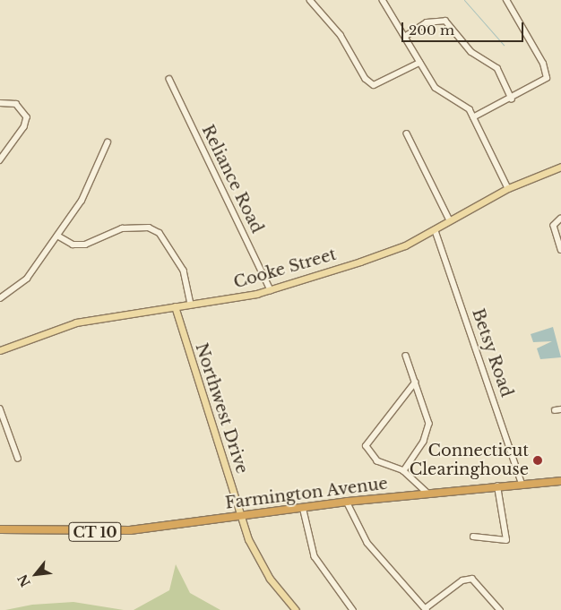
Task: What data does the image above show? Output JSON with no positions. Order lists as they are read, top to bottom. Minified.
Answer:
{"streets":{"highway":["Farmington Avenue","CT 10"],"main road":["Cooke Street","Northwest Drive"],"street":["Reliance Road","Betsy Road"]},"crossings":[["Reliance Road","Cooke Street"],["Cooke Street","Betsy Road"],["Cooke Street","Northwest Drive"],["Betsy Road","Farmington Avenue"],["Northwest Drive","Farmington Avenue"]],"places":["Connecticut Clearinghouse"],"scale_bar":"200 m","north":"bottom left"}
